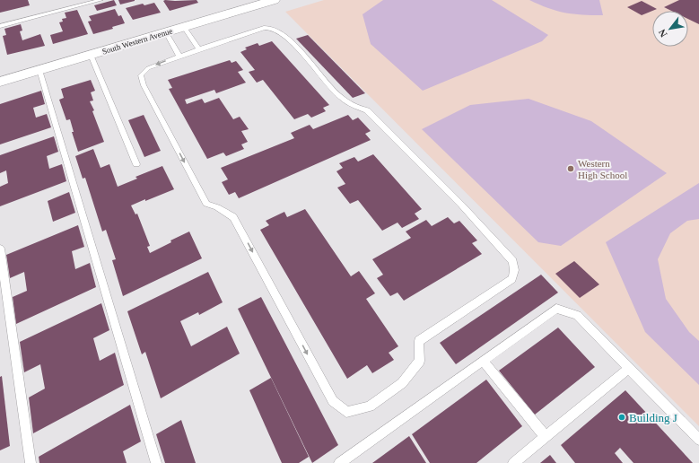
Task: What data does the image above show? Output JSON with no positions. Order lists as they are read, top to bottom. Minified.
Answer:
{"streets":{"street":["South Western Avenue"]},"places":["Western High School","Building J"],"north":"bottom left"}
